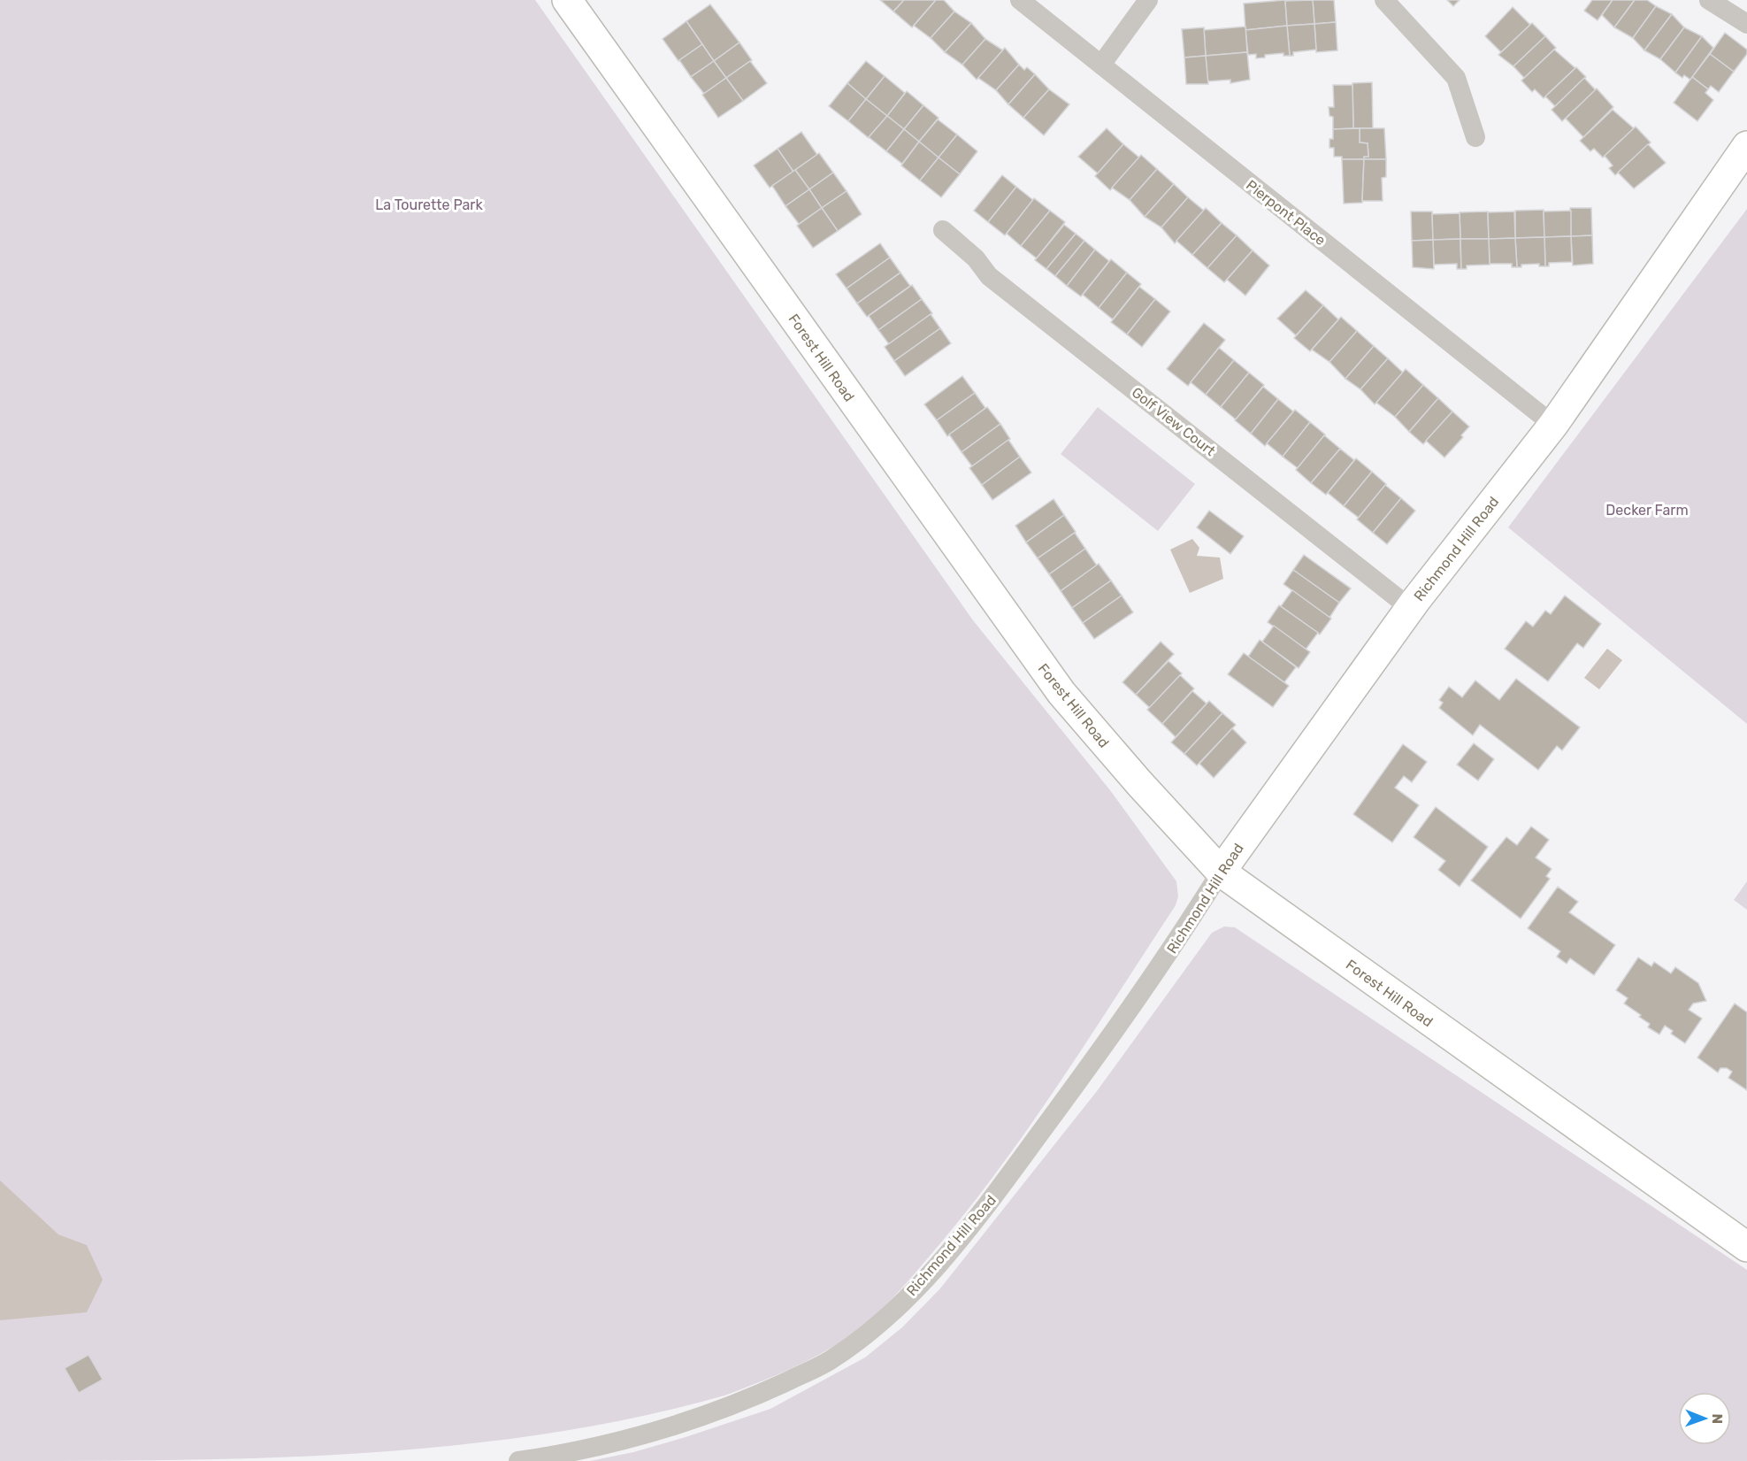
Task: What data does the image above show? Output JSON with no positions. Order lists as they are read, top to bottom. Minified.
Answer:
{"streets":{"street":["Pierpont Place","Forest Hill Road","Golf View Court","Richmond Hill Road"]},"crossings":[["Pierpont Place","Richmond Hill Road"],["Forest Hill Road","Richmond Hill Road"],["Golf View Court","Richmond Hill Road"]],"parks":["La Tourette Park","Decker Farm"],"north":"right"}
